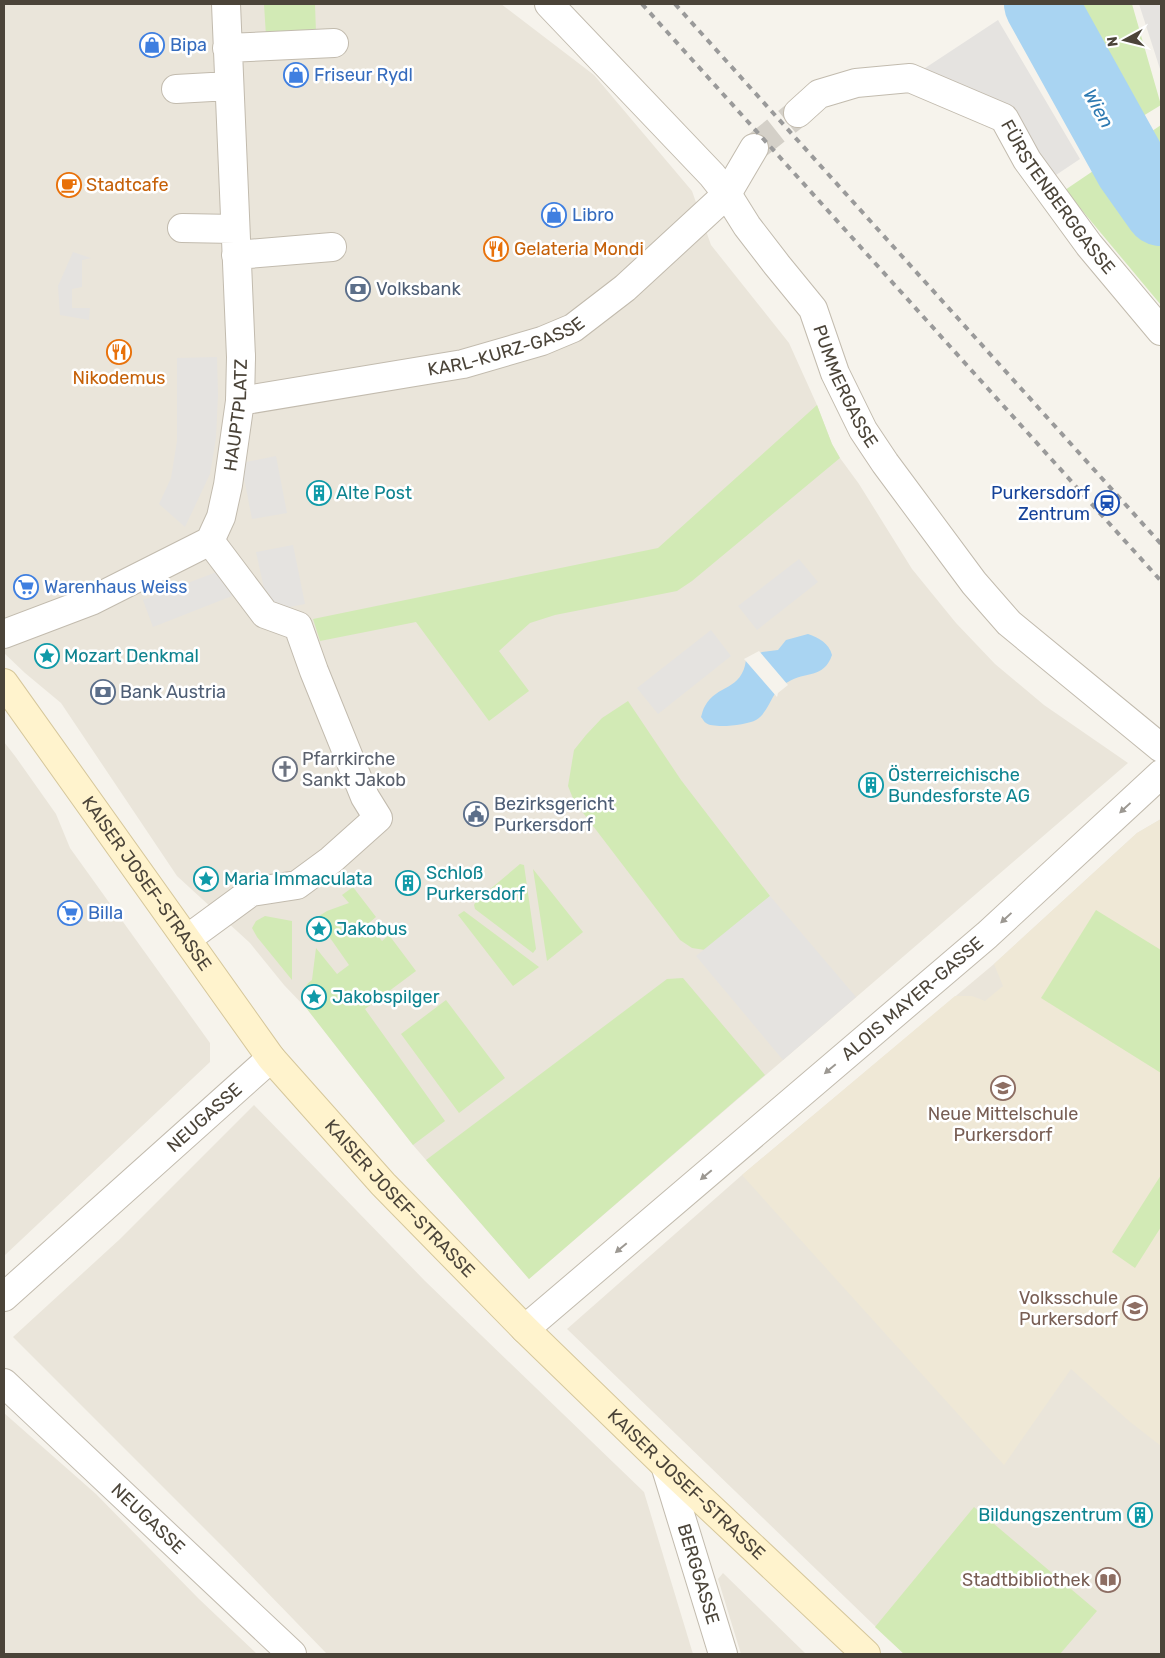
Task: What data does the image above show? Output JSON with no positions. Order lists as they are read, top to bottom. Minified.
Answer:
{"streets":{"main road":["KAISER JOSEF-STRASSE"],"street":["FÜRSTENBERGGASSE","KARL-KURZ-GASSE","PUMMERGASSE","HAUPTPLATZ","ALOIS MAYER-GASSE","NEUGASSE","BERGGASSE"]},"crossings":[["KARL-KURZ-GASSE","PUMMERGASSE"],["KARL-KURZ-GASSE","HAUPTPLATZ"],["KAISER JOSEF-STRASSE","ALOIS MAYER-GASSE"],["KAISER JOSEF-STRASSE","NEUGASSE"],["KAISER JOSEF-STRASSE","BERGGASSE"]],"one_way":["ALOIS MAYER-GASSE"],"water":["Wien"],"places":{"shop":["Bipa","Friseur Rydl","Libro"],"cafe":["Stadtcafe"],"restaurant":["Gelateria Mondi","Nikodemus"],"bank":["Volksbank","Bank Austria"],"building":["Alte Post","Österreichische Bundesforste AG","Schloß Purkersdorf","Bildungszentrum"],"station":["Purkersdorf Zentrum"],"supermarket":["Warenhaus Weiss","Billa"],"place":["Mozart Denkmal","Maria Immaculata","Jakobus","Jakobspilger"],"church":["Pfarrkirche Sankt Jakob"],"public building":["Bezirksgericht Purkersdorf"],"school or university":["Neue Mittelschule Purkersdorf","Volksschule Purkersdorf"],"library":["Stadtbibliothek"]},"north":"left"}
